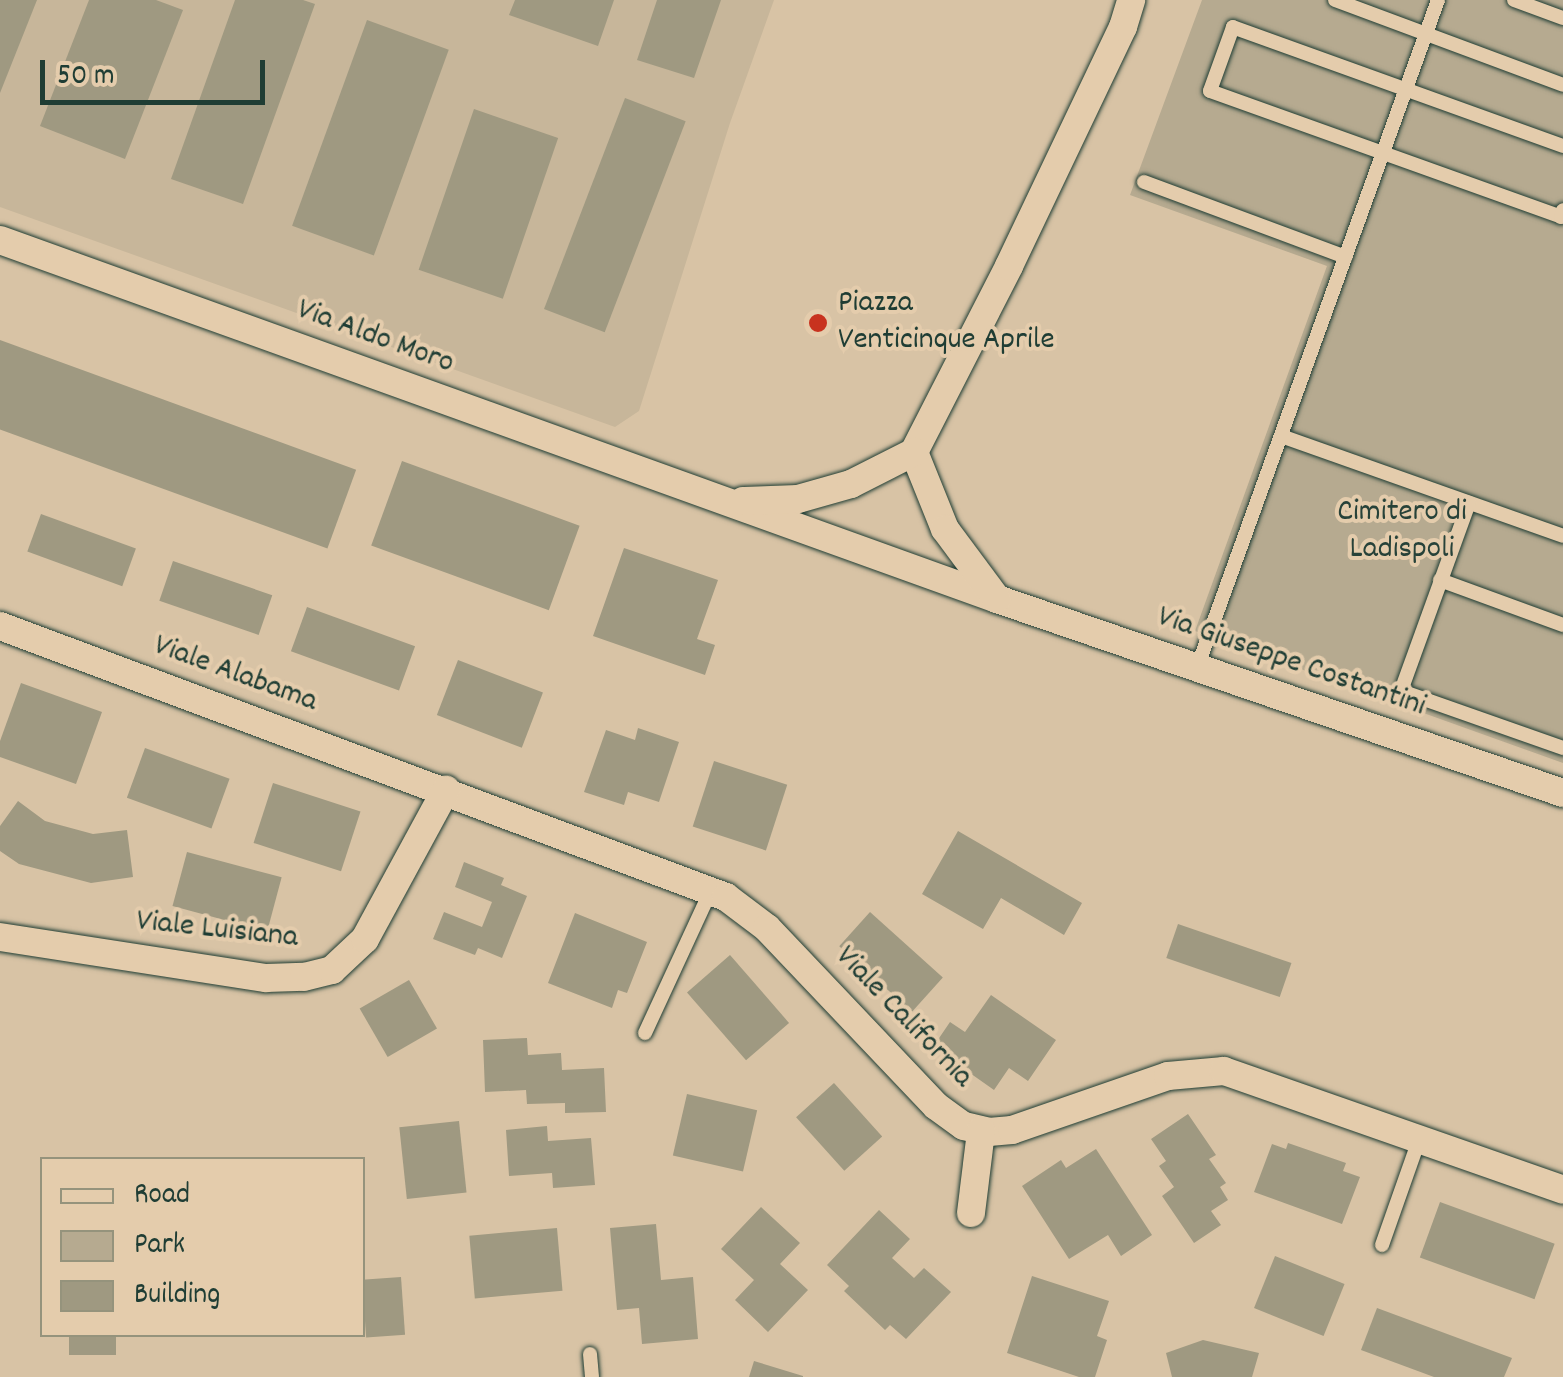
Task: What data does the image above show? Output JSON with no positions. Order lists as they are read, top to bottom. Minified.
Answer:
{"streets":{"street":["Via Aldo Moro","Via Giuseppe Costantini","Viale Alabama","Viale Luisiana","Viale California"]},"crossings":[["Via Aldo Moro","Via Giuseppe Costantini"],["Viale Alabama","Viale Luisiana"],["Viale Alabama","Viale California"],["Viale Luisiana","Viale California"]],"parks":["Cimitero di Ladispoli"],"places":["Piazza Venticinque Aprile"],"legend":["Road","Park","Building"],"scale_bar":"50 m"}
